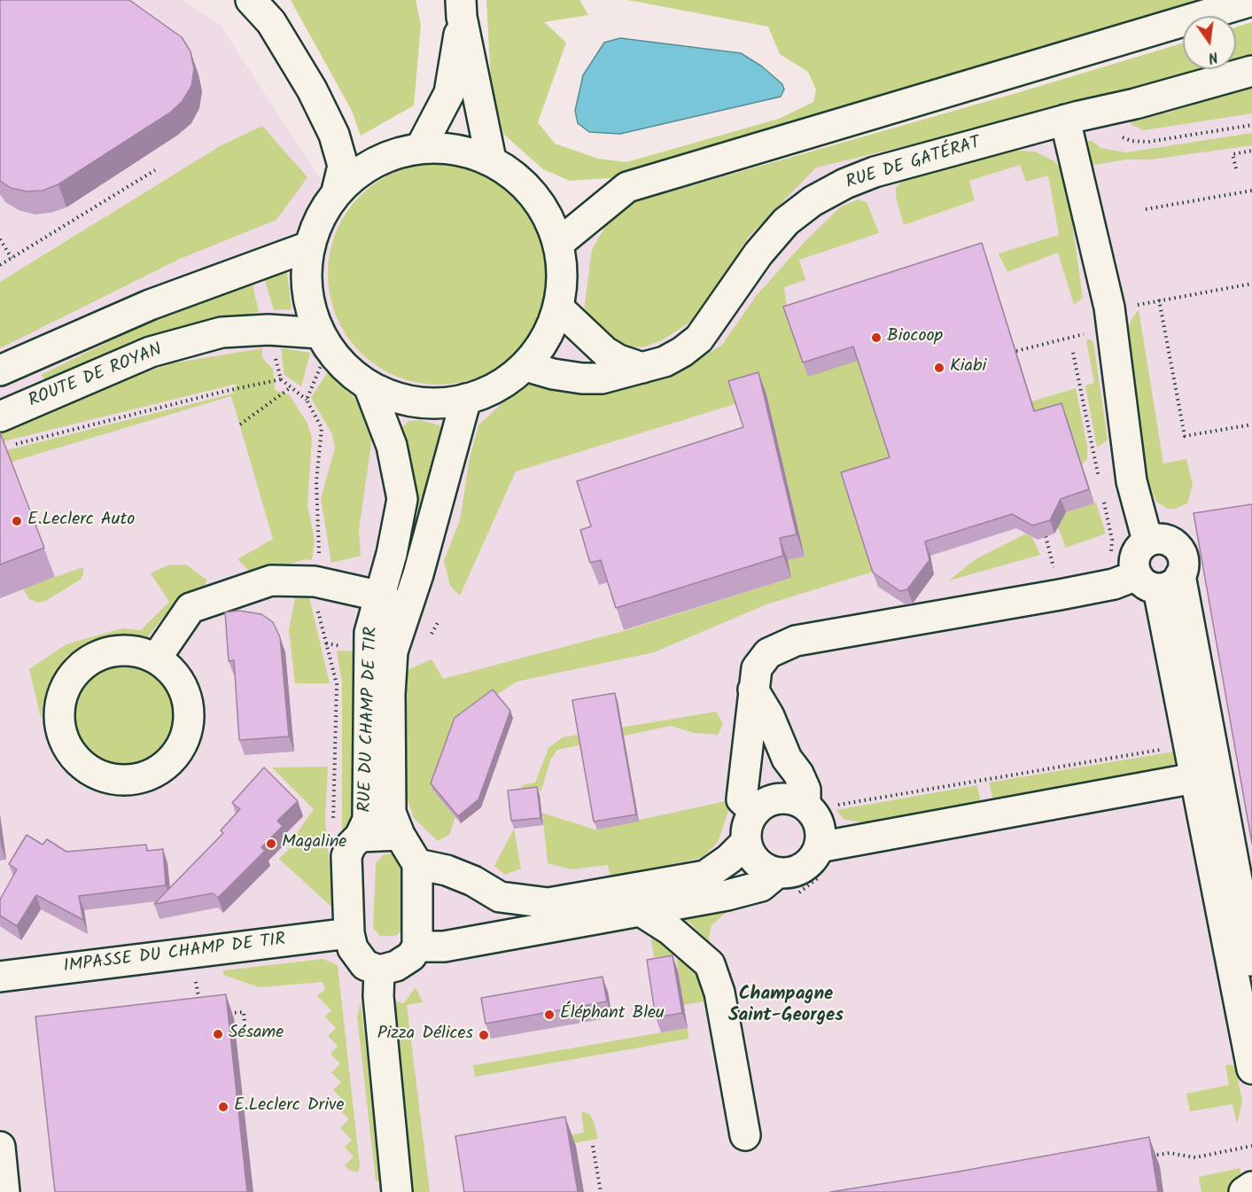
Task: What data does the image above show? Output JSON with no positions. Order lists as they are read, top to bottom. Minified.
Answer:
{"streets":{"street":["RUE DE GATÉRAT","ROUTE DE ROYAN","RUE DU CHAMP DE TIR","IMPASSE DU CHAMP DE TIR"]},"crossings":[["RUE DU CHAMP DE TIR","IMPASSE DU CHAMP DE TIR"]],"districts":["Champagne Saint-Georges"],"places":["Biocoop","Kiabi","E.Leclerc Auto","Magaline","Éléphant Bleu","Sésame","Pizza Délices","E.Leclerc Drive"],"north":"bottom"}
